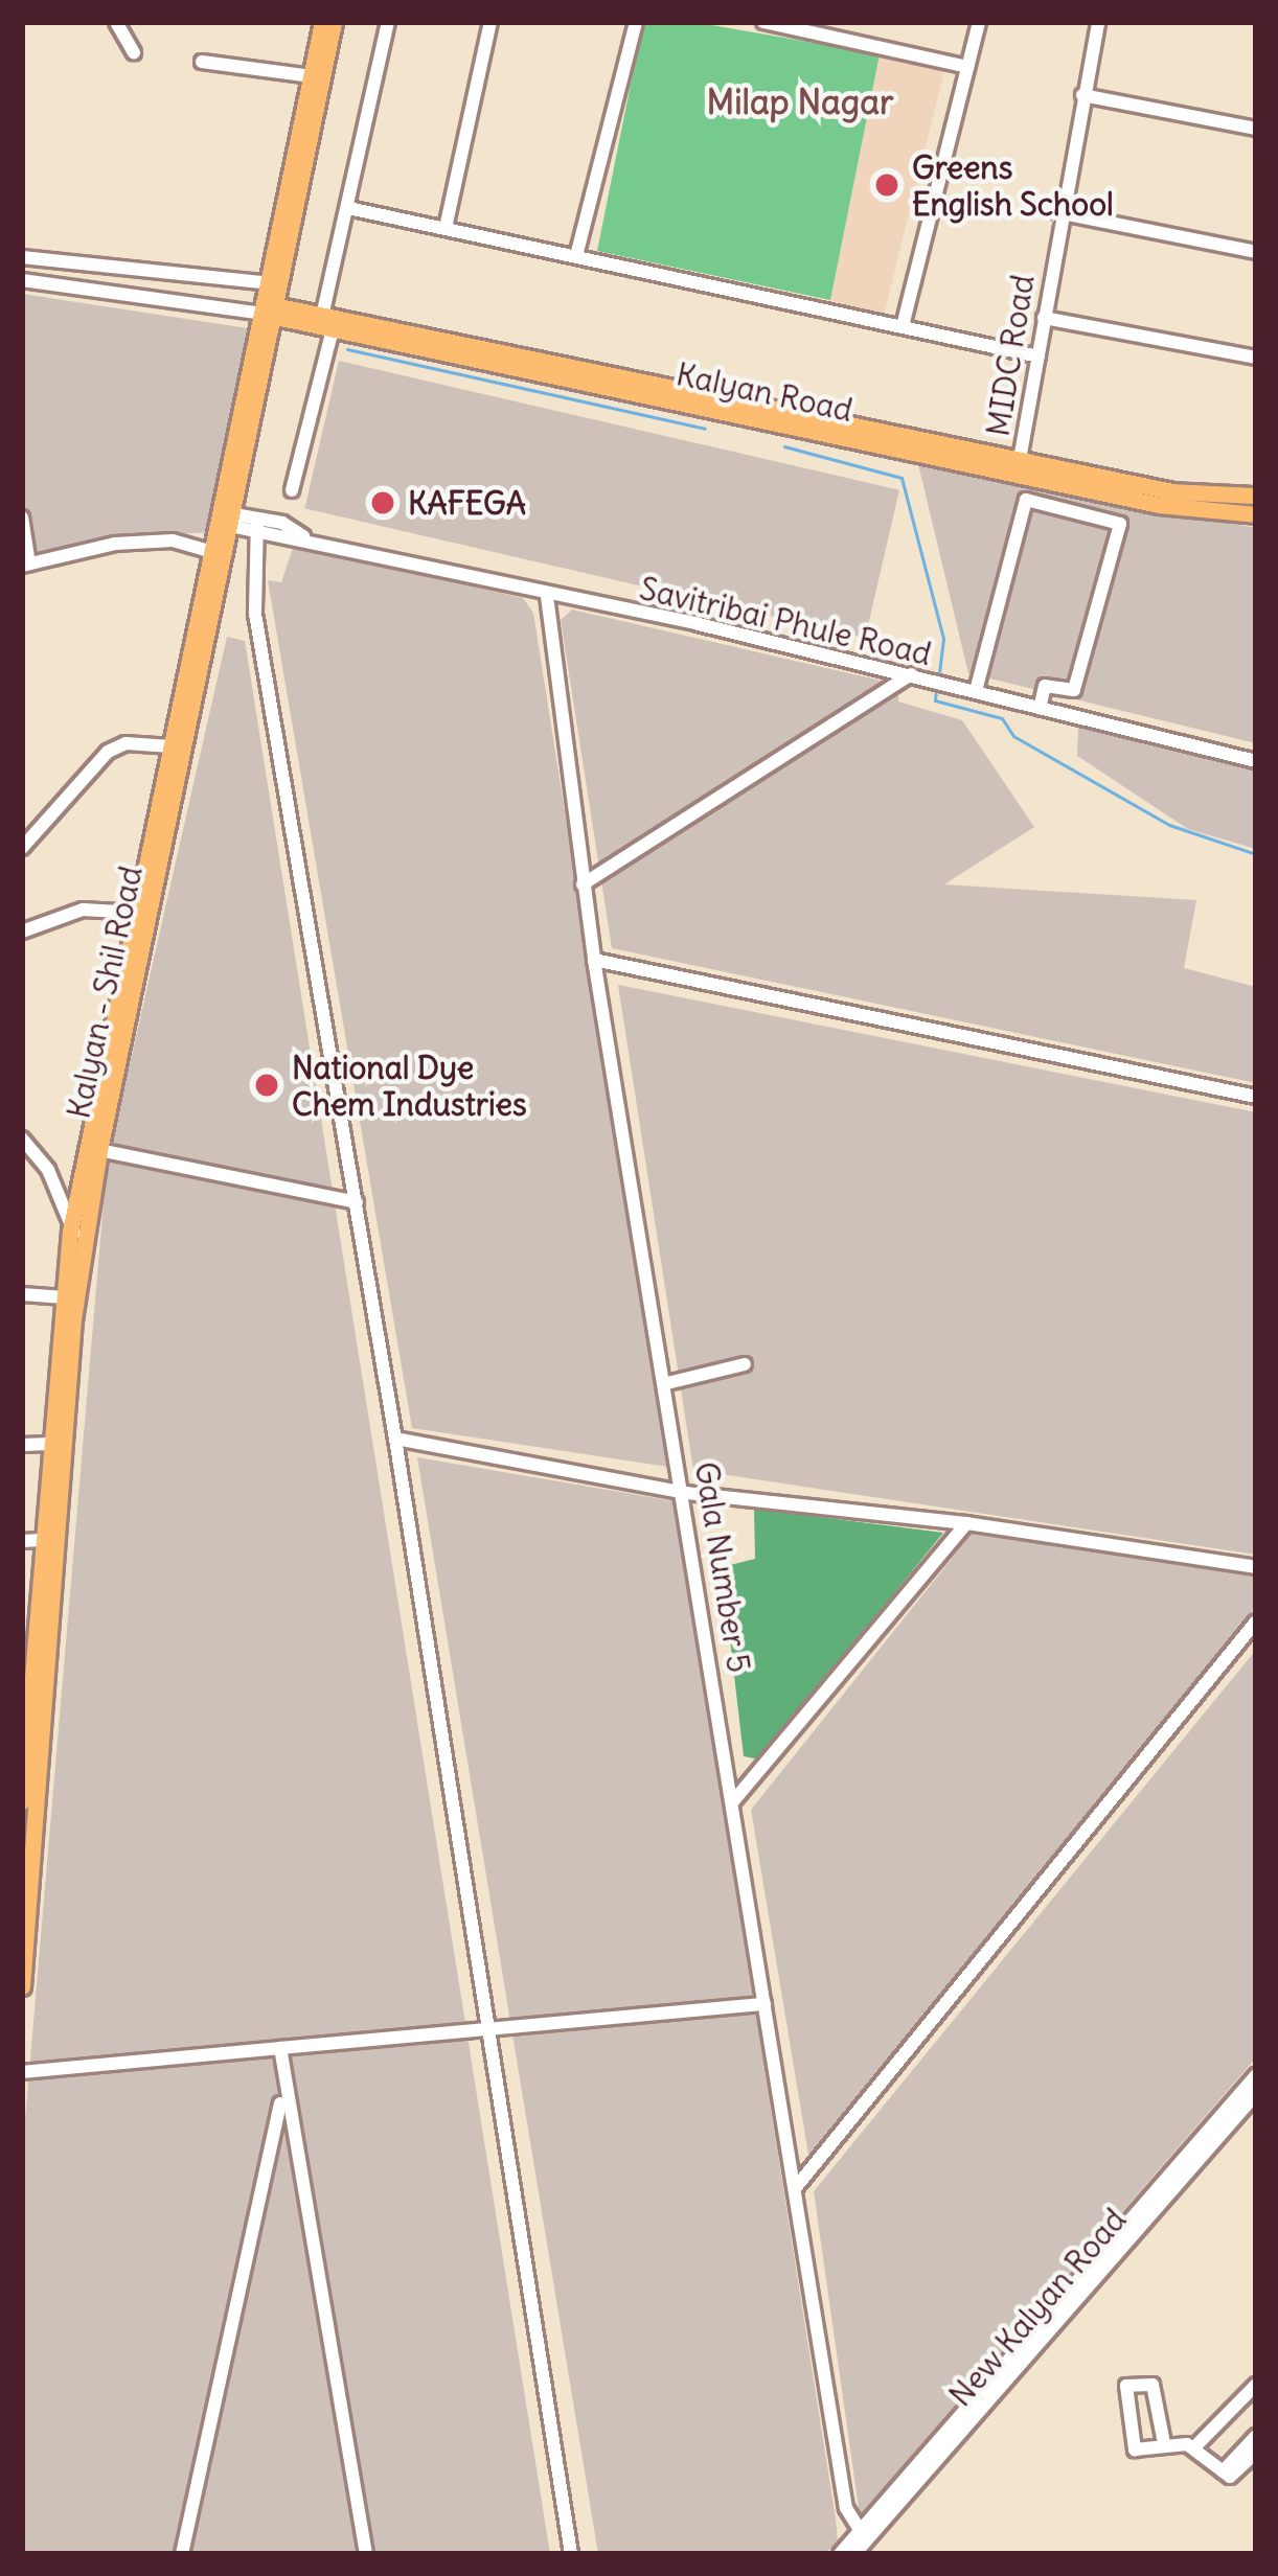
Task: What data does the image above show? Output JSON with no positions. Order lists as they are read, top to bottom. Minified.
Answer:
{"streets":{"main road":["Kalyan Road","Kalyan - Shil Road"],"street":["MIDC Road","Savitribai Phule Road","Gala Number 5","New Kalyan Road"]},"crossings":[["MIDC Road","Kalyan Road"],["Kalyan Road","Kalyan - Shil Road"],["Savitribai Phule Road","Kalyan - Shil Road"],["Savitribai Phule Road","Gala Number 5"],["Gala Number 5","New Kalyan Road"]],"districts":["Milap Nagar"],"places":["Greens English School","KAFEGA","National Dye Chem Industries"]}
